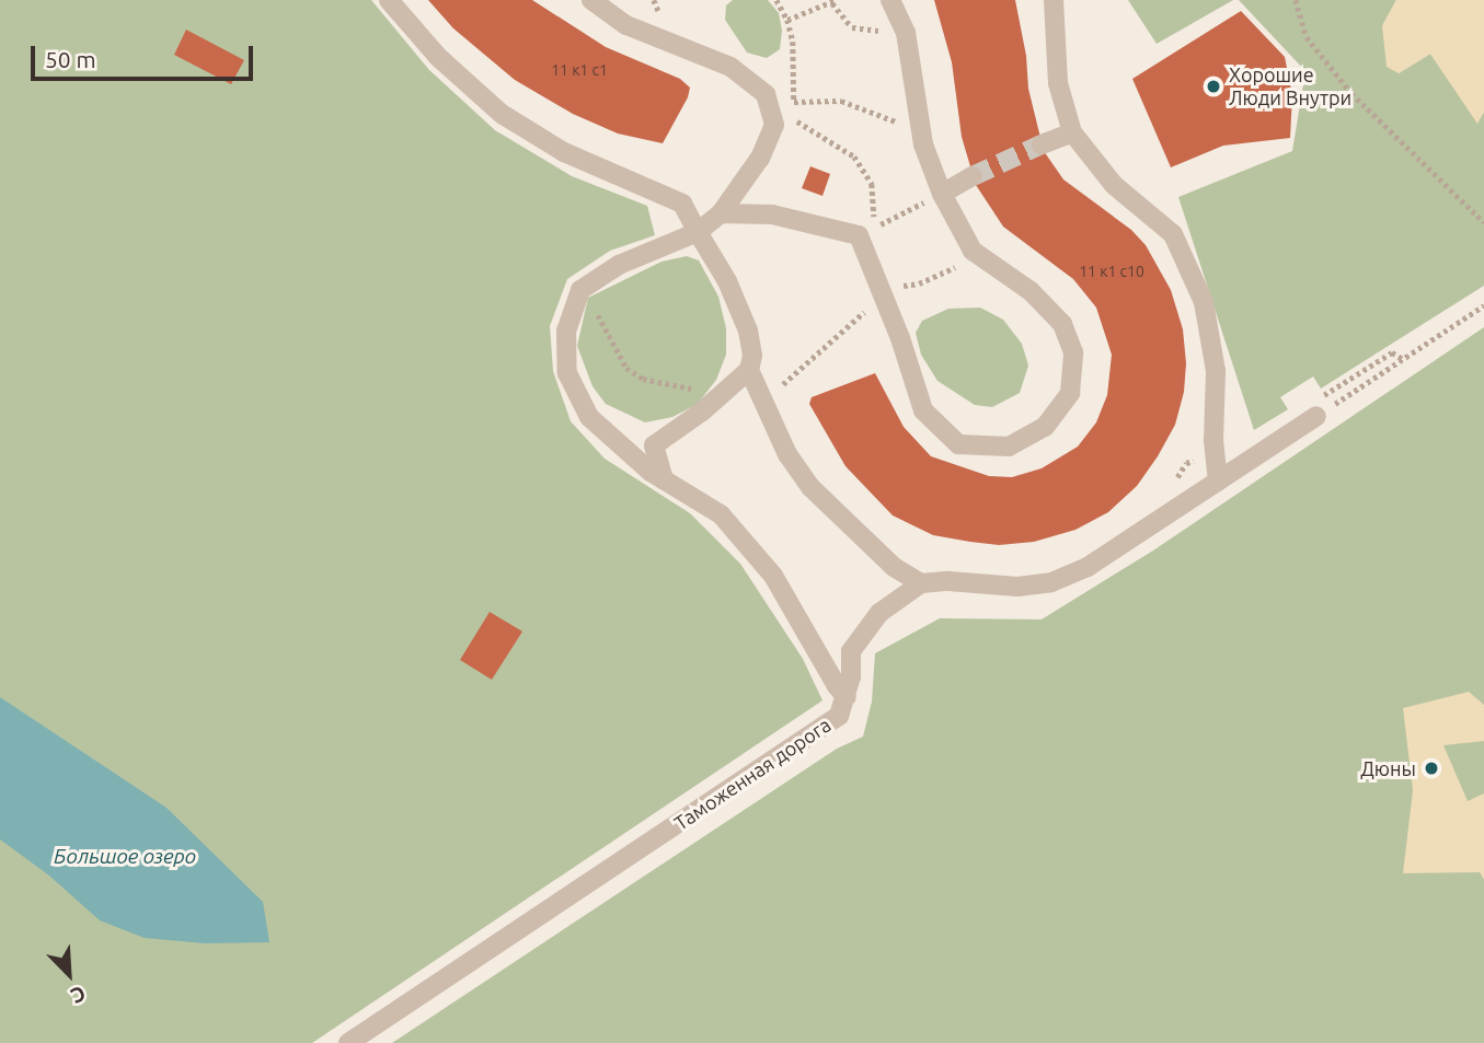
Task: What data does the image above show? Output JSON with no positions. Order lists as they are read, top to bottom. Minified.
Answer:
{"streets":{"street":["Таможенная дорога"]},"water":["Большое озеро"],"places":["Хорошие Люди Внутри","Дюны"],"house_numbers":["11 к1 с1","11 к1 с10"],"scale_bar":"50 m","north":"bottom right"}
